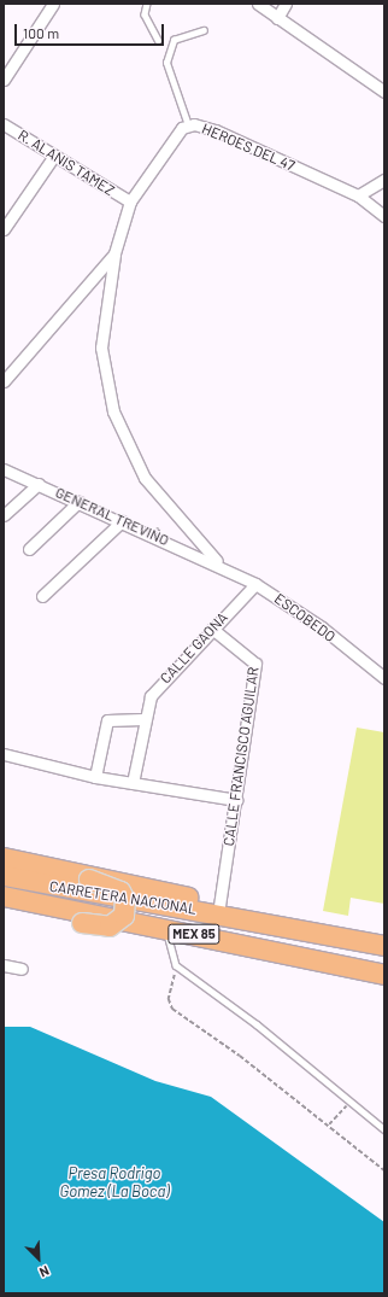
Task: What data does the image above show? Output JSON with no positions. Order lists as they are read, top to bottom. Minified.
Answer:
{"streets":{"highway":["CARRETERA NACIONAL","MEX 85"],"street":["HEROES DEL 47","R. ALANIS TAMEZ","GENERAL TREVIÑO","ESCOBEDO","CALLE GAONA","CALLE FRANCISCO AGUILAR"]},"crossings":[["HEROES DEL 47","R. ALANIS TAMEZ"],["GENERAL TREVIÑO","ESCOBEDO"],["ESCOBEDO","CALLE GAONA"],["CALLE GAONA","CALLE FRANCISCO AGUILAR"],["CALLE FRANCISCO AGUILAR","CARRETERA NACIONAL"],["CALLE FRANCISCO AGUILAR","MEX 85"],["CARRETERA NACIONAL","MEX 85"]],"water":["Presa Rodrigo Gomez (La Boca)"],"scale_bar":"100 m","north":"bottom right"}
